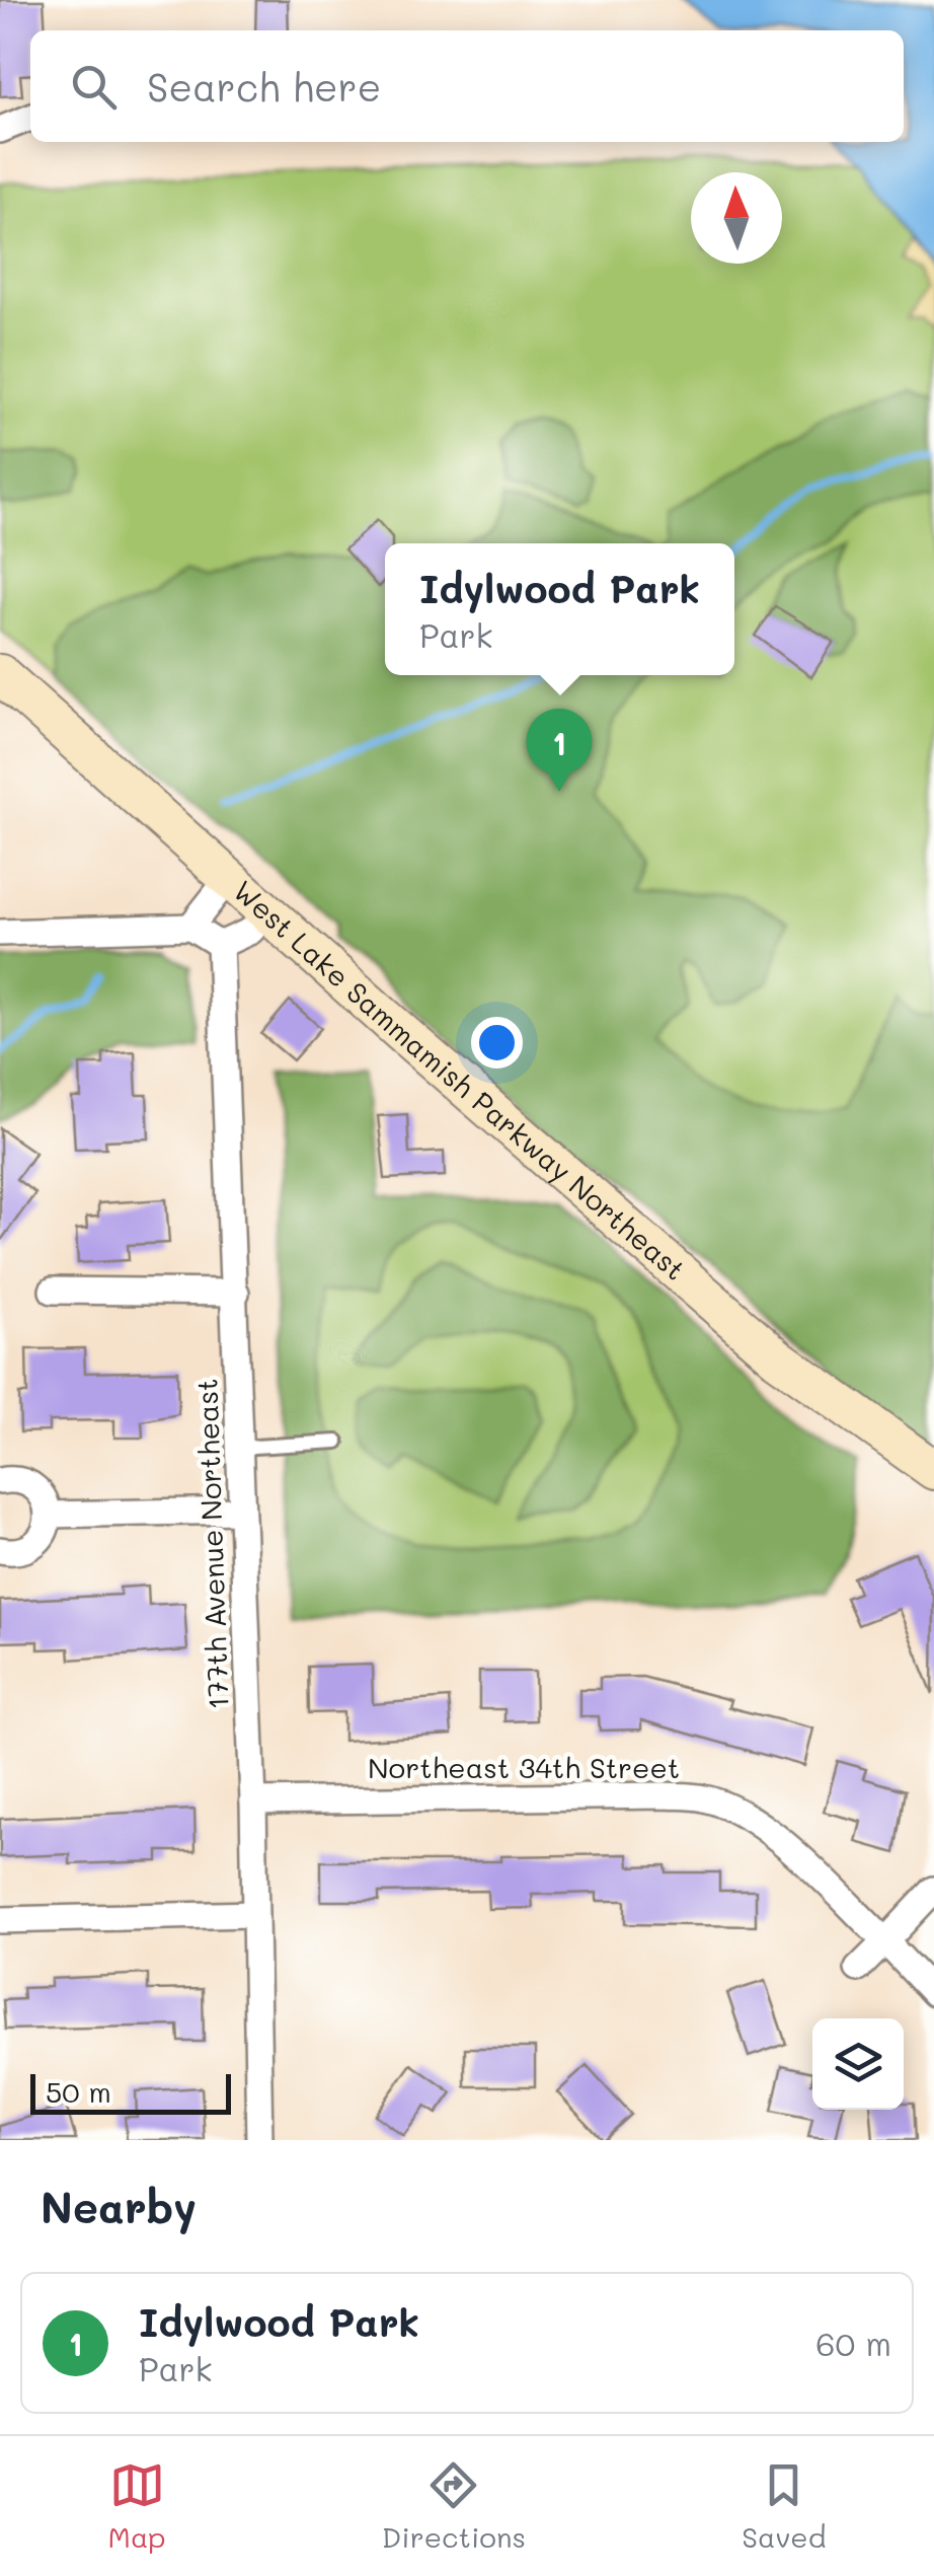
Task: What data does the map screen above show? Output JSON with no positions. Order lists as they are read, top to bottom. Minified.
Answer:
{"streets":{"main road":["West Lake Sammamish Parkway Northeast"],"street":["177th Avenue Northeast","Northeast 34th Street"]},"crossings":[["177th Avenue Northeast","Northeast 34th Street"]],"scale_bar":"50 m","north":"top","page":{"search":"Search here","popup":["Idylwood Park","Park"],"pins":"1","scale":"50 m","heading":"Nearby","list":[{"mark":"1","name":"Idylwood Park","note":"Park","value":"60 m"}],"nav":["Map","Directions","Saved"]}}
